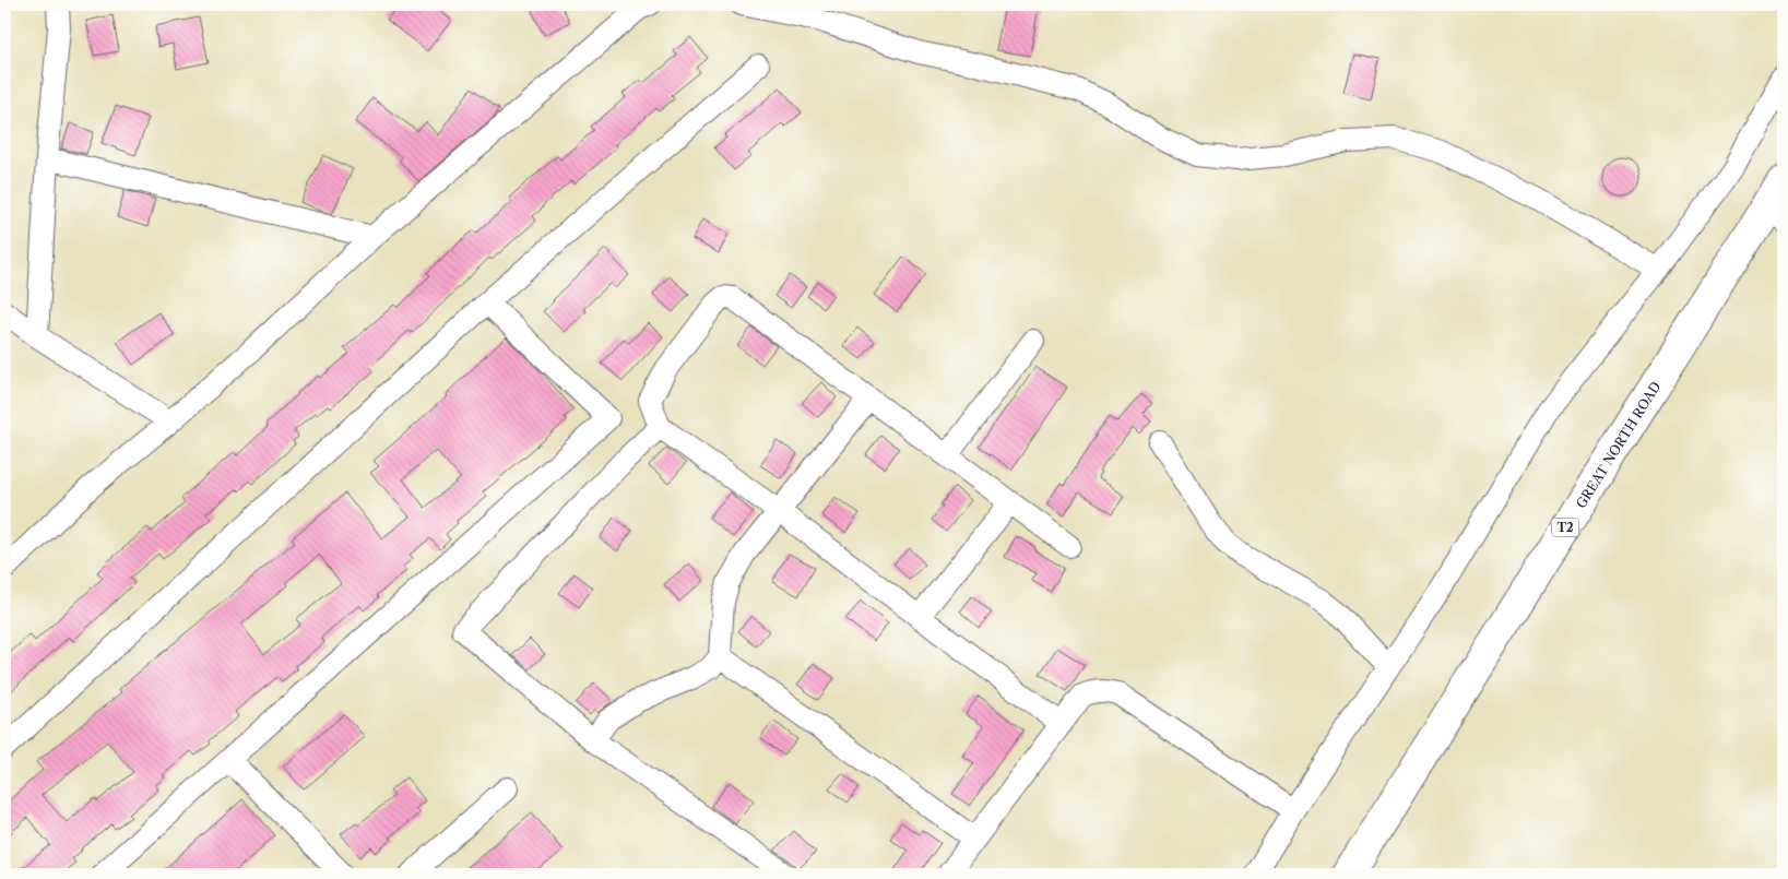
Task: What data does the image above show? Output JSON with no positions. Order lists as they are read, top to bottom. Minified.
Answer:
{"streets":{"highway":["GREAT NORTH ROAD","T2"]}}
